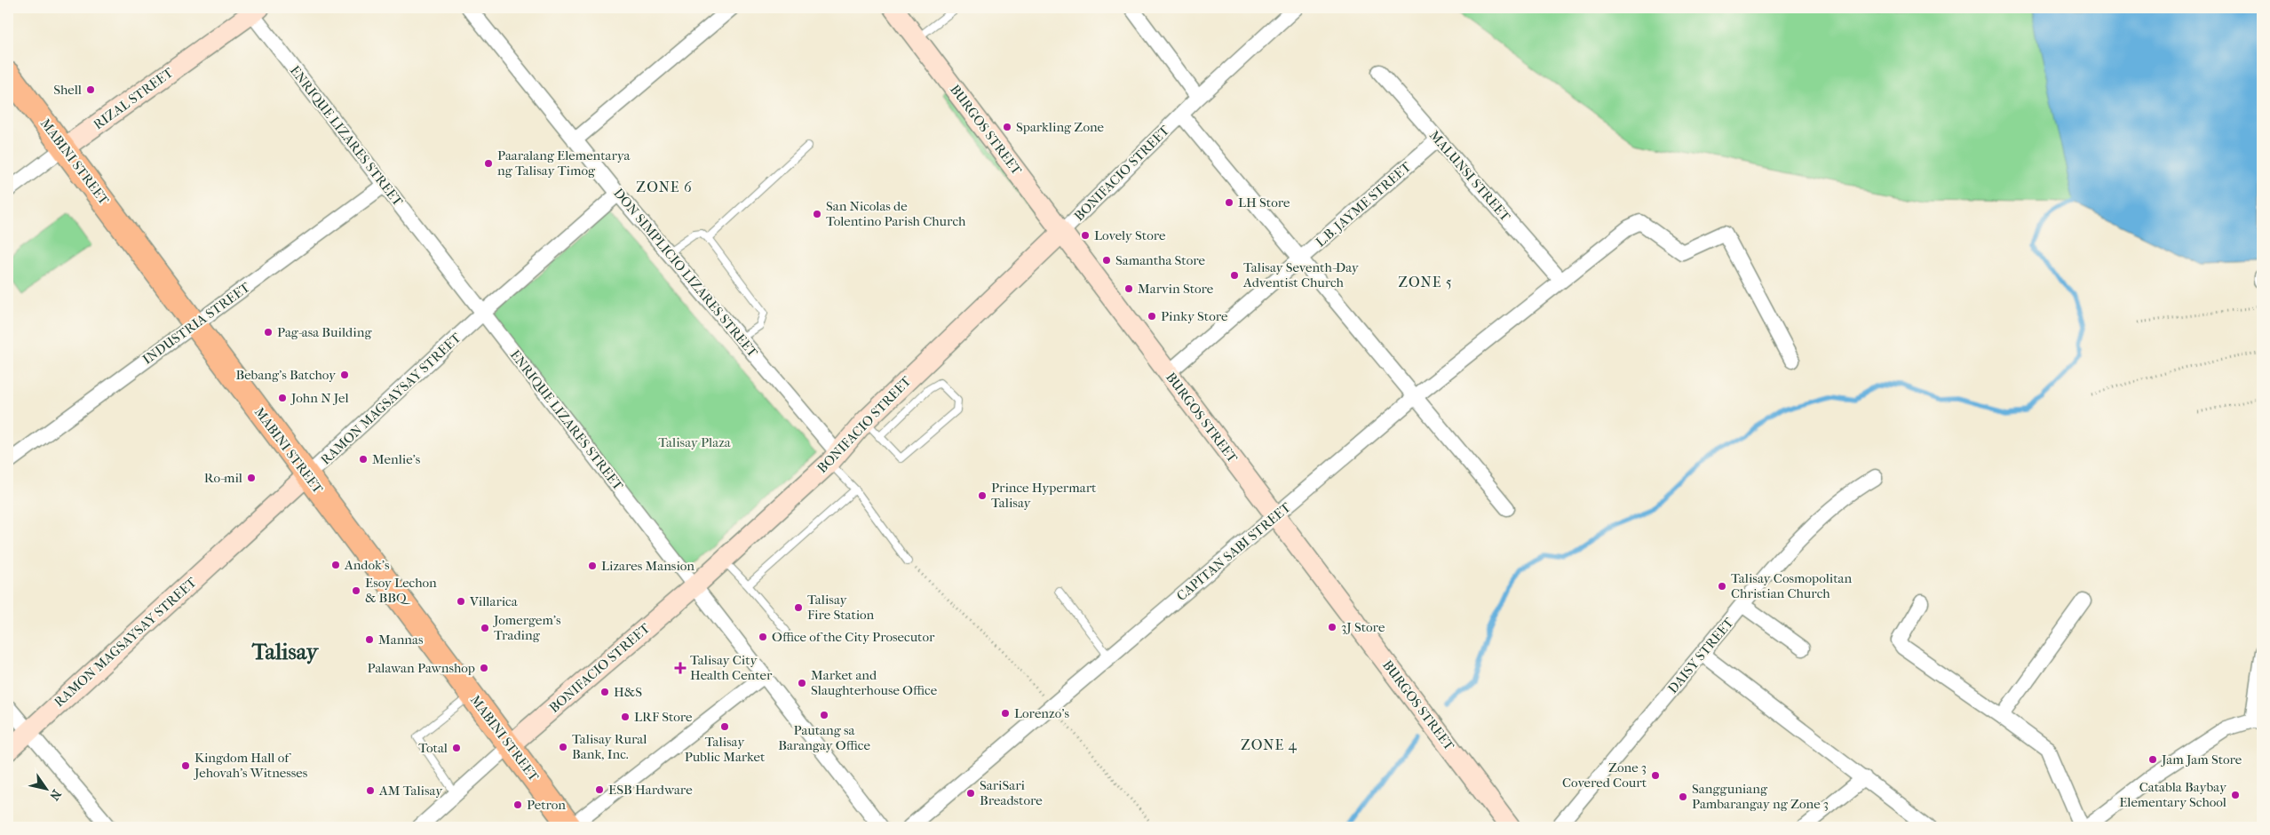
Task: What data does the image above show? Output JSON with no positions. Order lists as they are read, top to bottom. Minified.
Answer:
{"streets":{"main road":["MABINI STREET"],"street":["RIZAL STREET","BURGOS STREET","ENRIQUE LIZARES STREET","BONIFACIO STREET","MALUNSI STREET","L.B. JAYME STREET","DON SIMPLICIO LIZARES STREET","INDUSTRIA STREET","RAMON MAGSAYSAY STREET","CAPITAN SABI STREET","DAISY STREET"]},"crossings":[["RIZAL STREET","ENRIQUE LIZARES STREET"],["RIZAL STREET","MABINI STREET"],["BURGOS STREET","BONIFACIO STREET"],["BURGOS STREET","L.B. JAYME STREET"],["BURGOS STREET","CAPITAN SABI STREET"],["ENRIQUE LIZARES STREET","BONIFACIO STREET"],["ENRIQUE LIZARES STREET","INDUSTRIA STREET"],["ENRIQUE LIZARES STREET","RAMON MAGSAYSAY STREET"],["MABINI STREET","BONIFACIO STREET"],["MABINI STREET","INDUSTRIA STREET"],["MABINI STREET","RAMON MAGSAYSAY STREET"],["BONIFACIO STREET","DON SIMPLICIO LIZARES STREET"],["MALUNSI STREET","L.B. JAYME STREET"],["MALUNSI STREET","CAPITAN SABI STREET"],["DON SIMPLICIO LIZARES STREET","RAMON MAGSAYSAY STREET"]],"districts":["ZONE 6","ZONE 5","Talisay","ZONE 4"],"parks":["Talisay Plaza"],"places":{"other":["Shell","Sparkling Zone","Paaralang Elementarya ng Talisay Timog","LH Store","San Nicolas de Tolentino Parish Church","Lovely Store","Samantha Store","Talisay Seventh-Day Adventist Church","Marvin Store","Pinky Store","Pag-asa Building","Bebang's Batchoy","John N Jel","Menlie's","Ro-mil","Prince Hypermart Talisay","Andok's","Lizares Mansion","Talisay Cosmopolitan Christian Church","Esoy Lechon & BBQ","Villarica","Talisay Fire Station","3J Store","Jomergem's Trading","Office of the City Prosecutor","Mannas","Palawan Pawnshop","Market and Slaughterhouse Office","H&S","Lorenzo's","Pautang sa Barangay Office","LRF Store","Talisay Public Market","Talisay Rural Bank, Inc.","Total","Jam Jam Store","Kingdom Hall of Jehovah's Witnesses","Zone 3 Covered Court","ESB Hardware","AM Talisay","SariSari Breadstore","Catabla Baybay Elementary School","Sangguniang Pambarangay ng Zone 3","Petron"],"health":["Talisay City Health Center"]},"north":"bottom right"}
